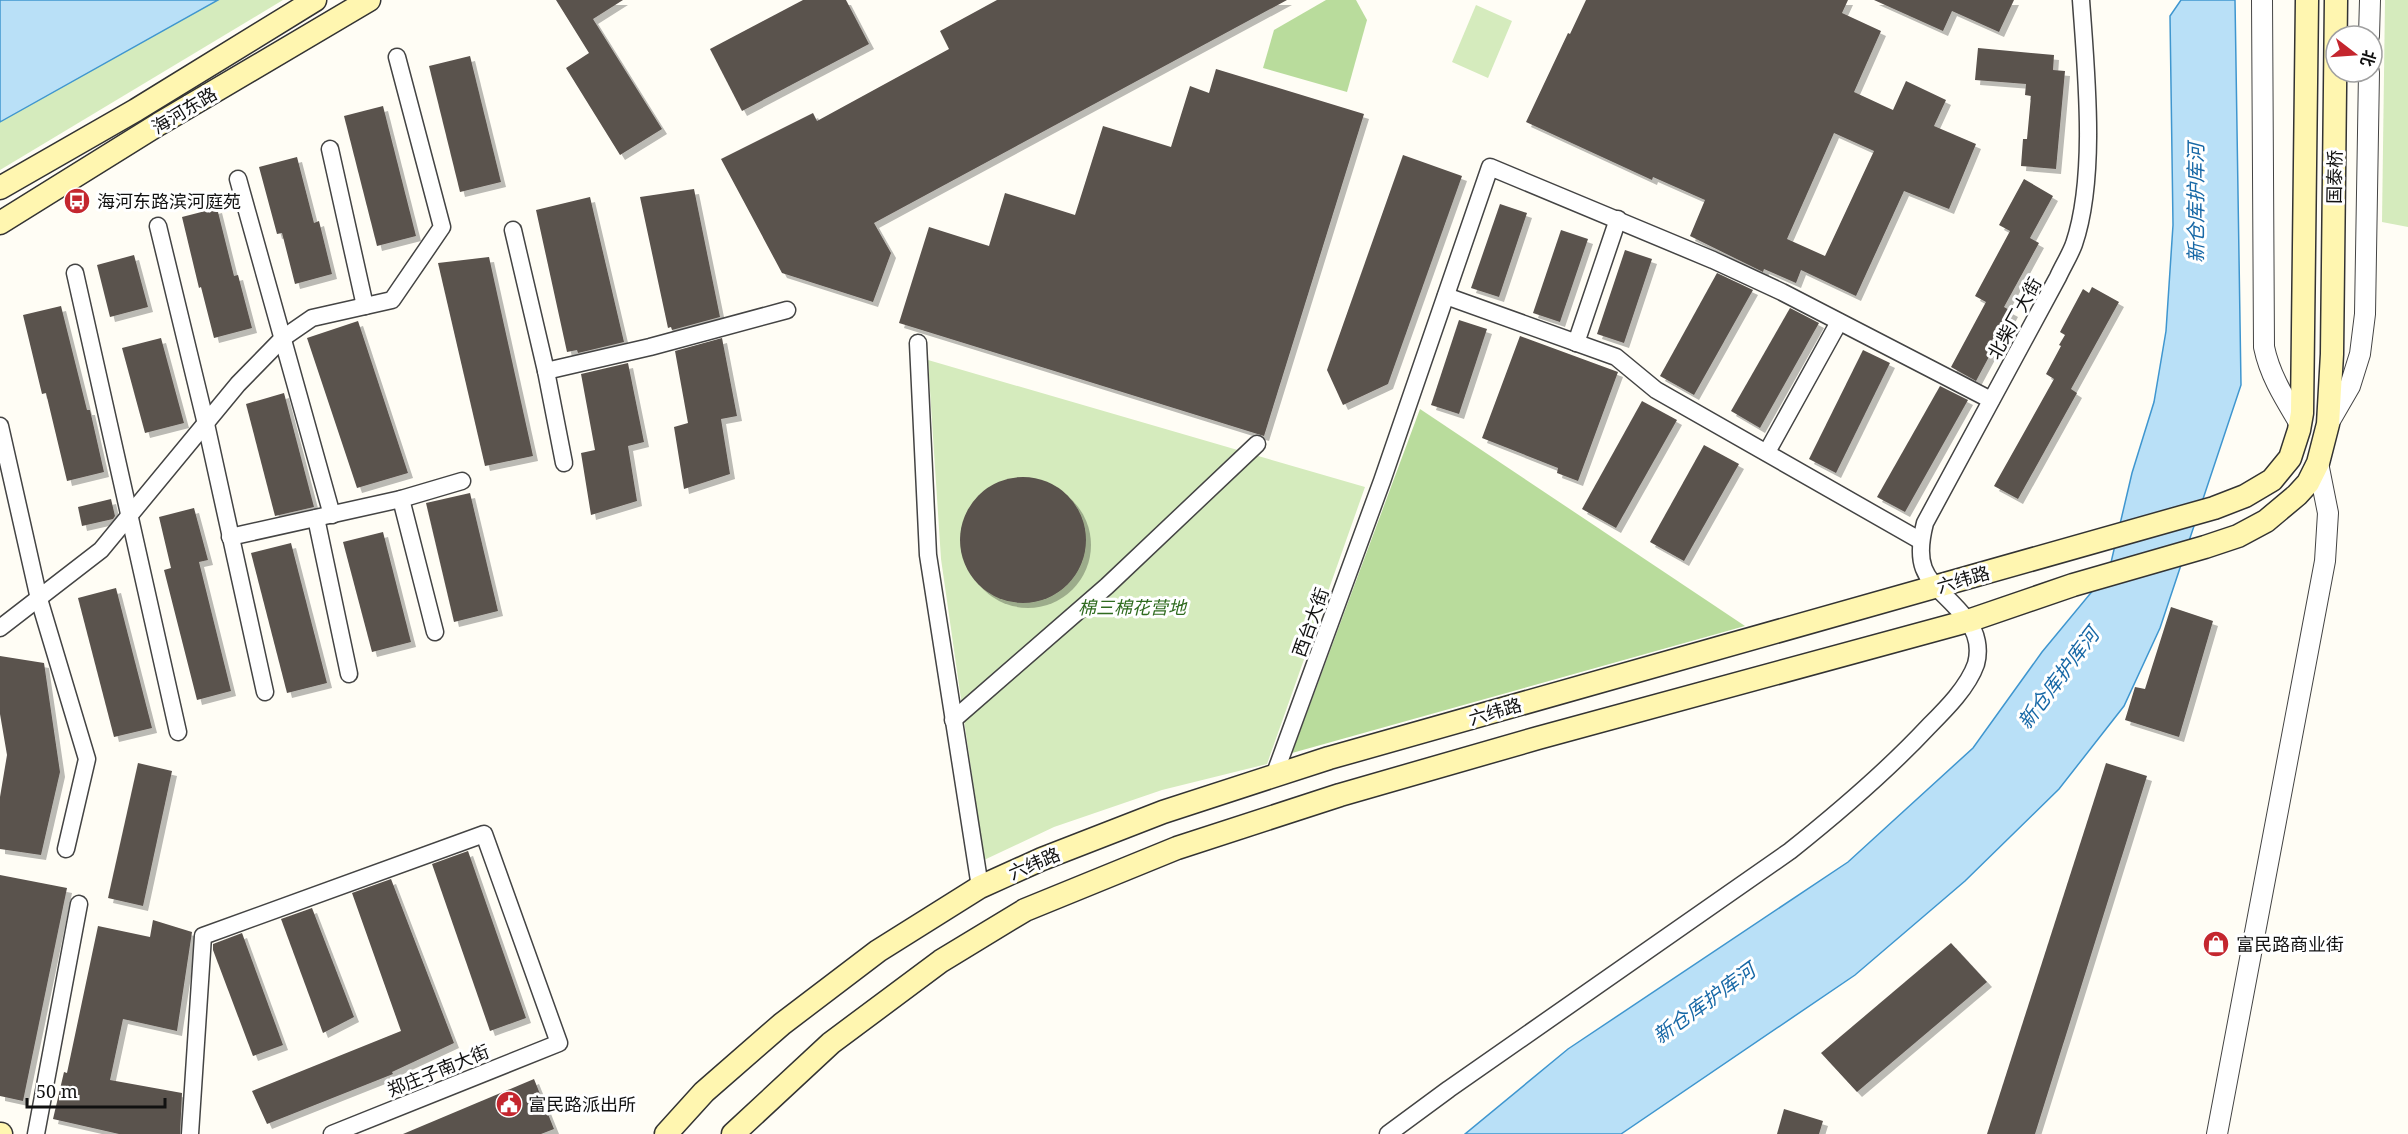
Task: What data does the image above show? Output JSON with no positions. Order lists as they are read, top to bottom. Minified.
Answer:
{"streets":{"main road":["海河东路","国泰桥","六纬路"],"street":["北柴厂大街","西台大街","郑庄子南大街"]},"crossings":[["国泰桥","六纬路"],["北柴厂大街","六纬路"],["六纬路","西台大街"]],"water":["新仓库护库河"],"parks":["棉三棉花营地"],"places":{"bus stop":["海河东路滨河庭苑"],"shop":["富民路商业街"],"public building":["富民路派出所"]},"scale_bar":"50 m","north":"right"}
